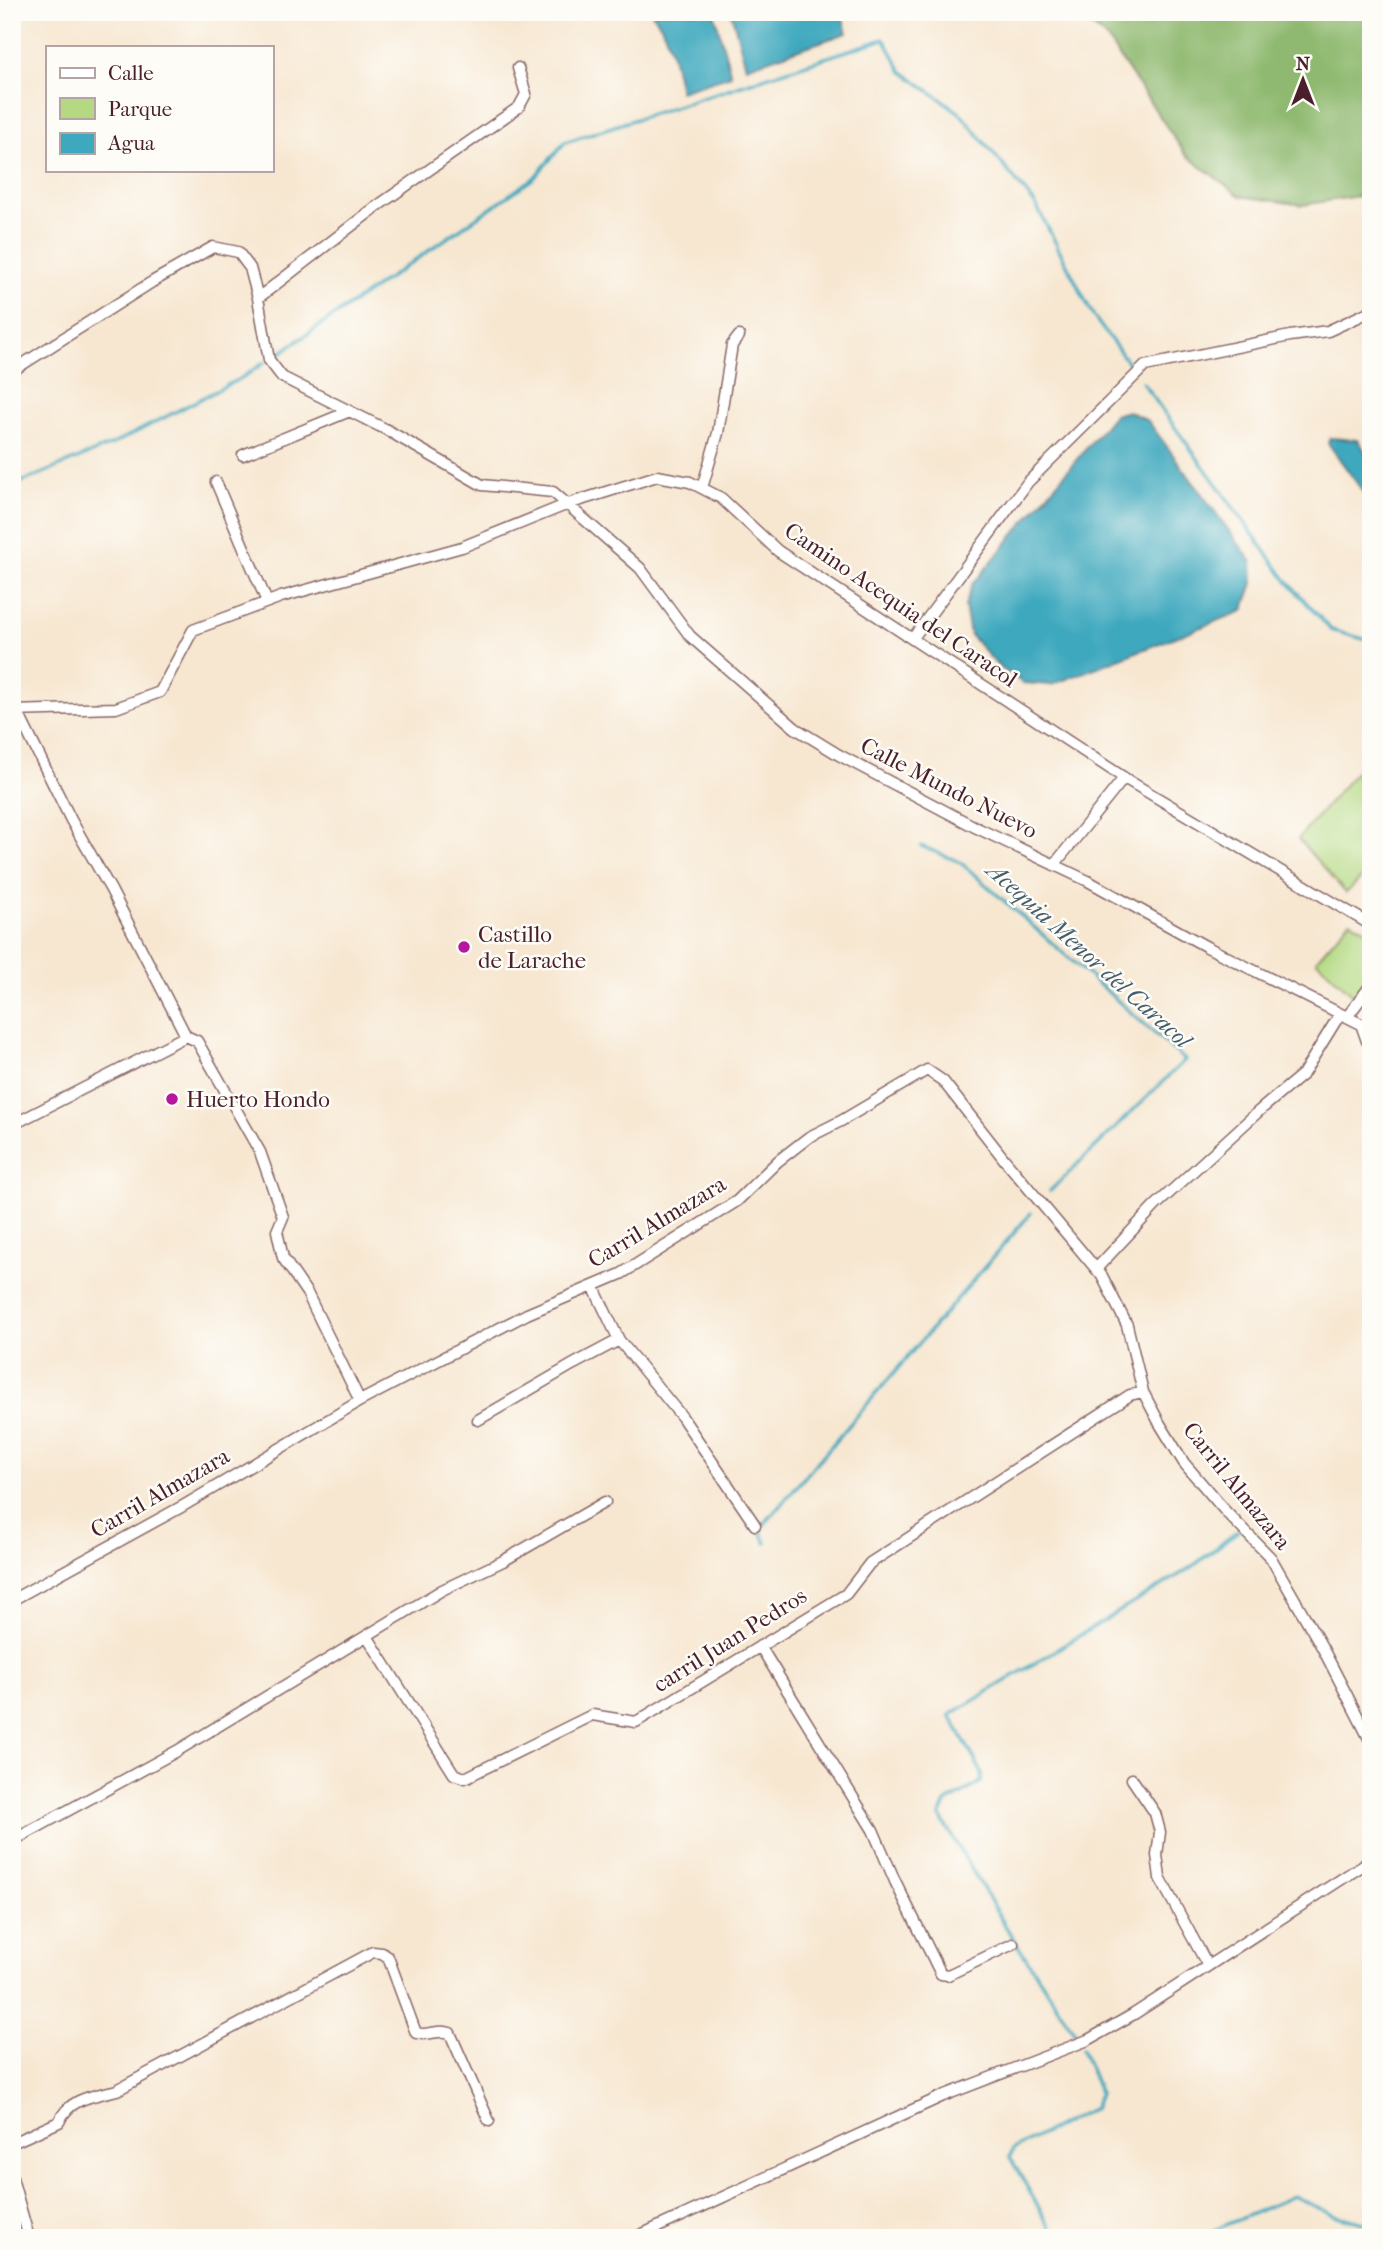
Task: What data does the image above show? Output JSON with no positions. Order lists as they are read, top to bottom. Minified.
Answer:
{"streets":{"street":["Camino Acequia del Caracol","Calle Mundo Nuevo","Carril Almazara","carril Juan Pedros"]},"crossings":[["Camino Acequia del Caracol","Calle Mundo Nuevo"],["Carril Almazara","carril Juan Pedros"]],"water":["Acequia Menor del Caracol"],"places":["Castillo de Larache","Huerto Hondo"],"legend":["Calle","Parque","Agua"],"north":"top"}
